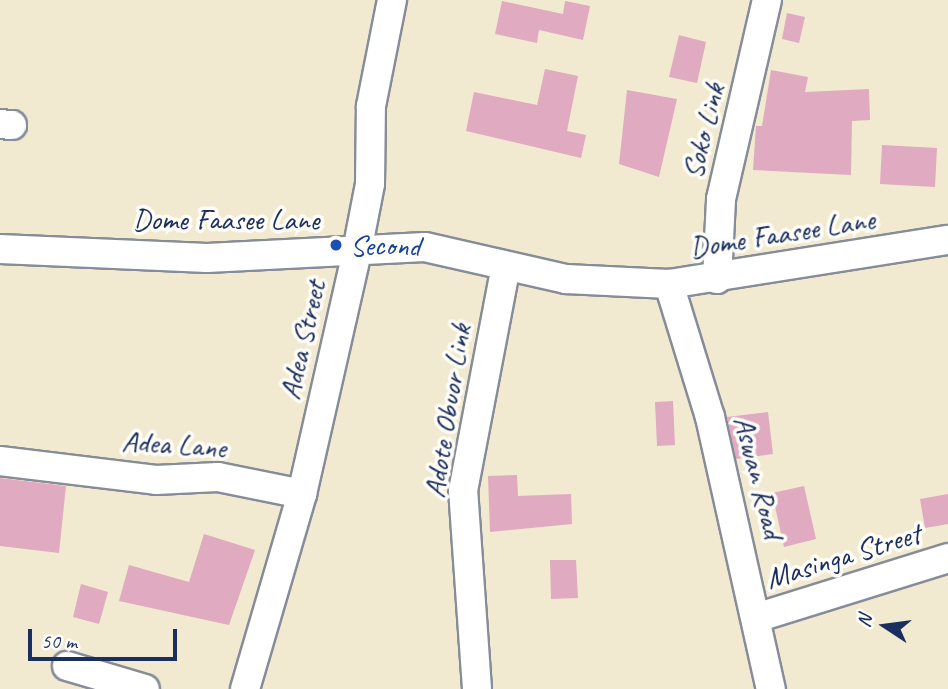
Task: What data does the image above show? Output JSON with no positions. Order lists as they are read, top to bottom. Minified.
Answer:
{"streets":{"street":["Soko Link","Dome Faasee Lane","Adea Street","Adote Obuor Link","Adea Lane","Aswan Road","Masinga Street"]},"crossings":[["Soko Link","Dome Faasee Lane"],["Dome Faasee Lane","Adea Street"],["Dome Faasee Lane","Adote Obuor Link"],["Dome Faasee Lane","Aswan Road"],["Adea Street","Adea Lane"],["Aswan Road","Masinga Street"]],"places":["Second"],"scale_bar":"50 m","north":"left"}
